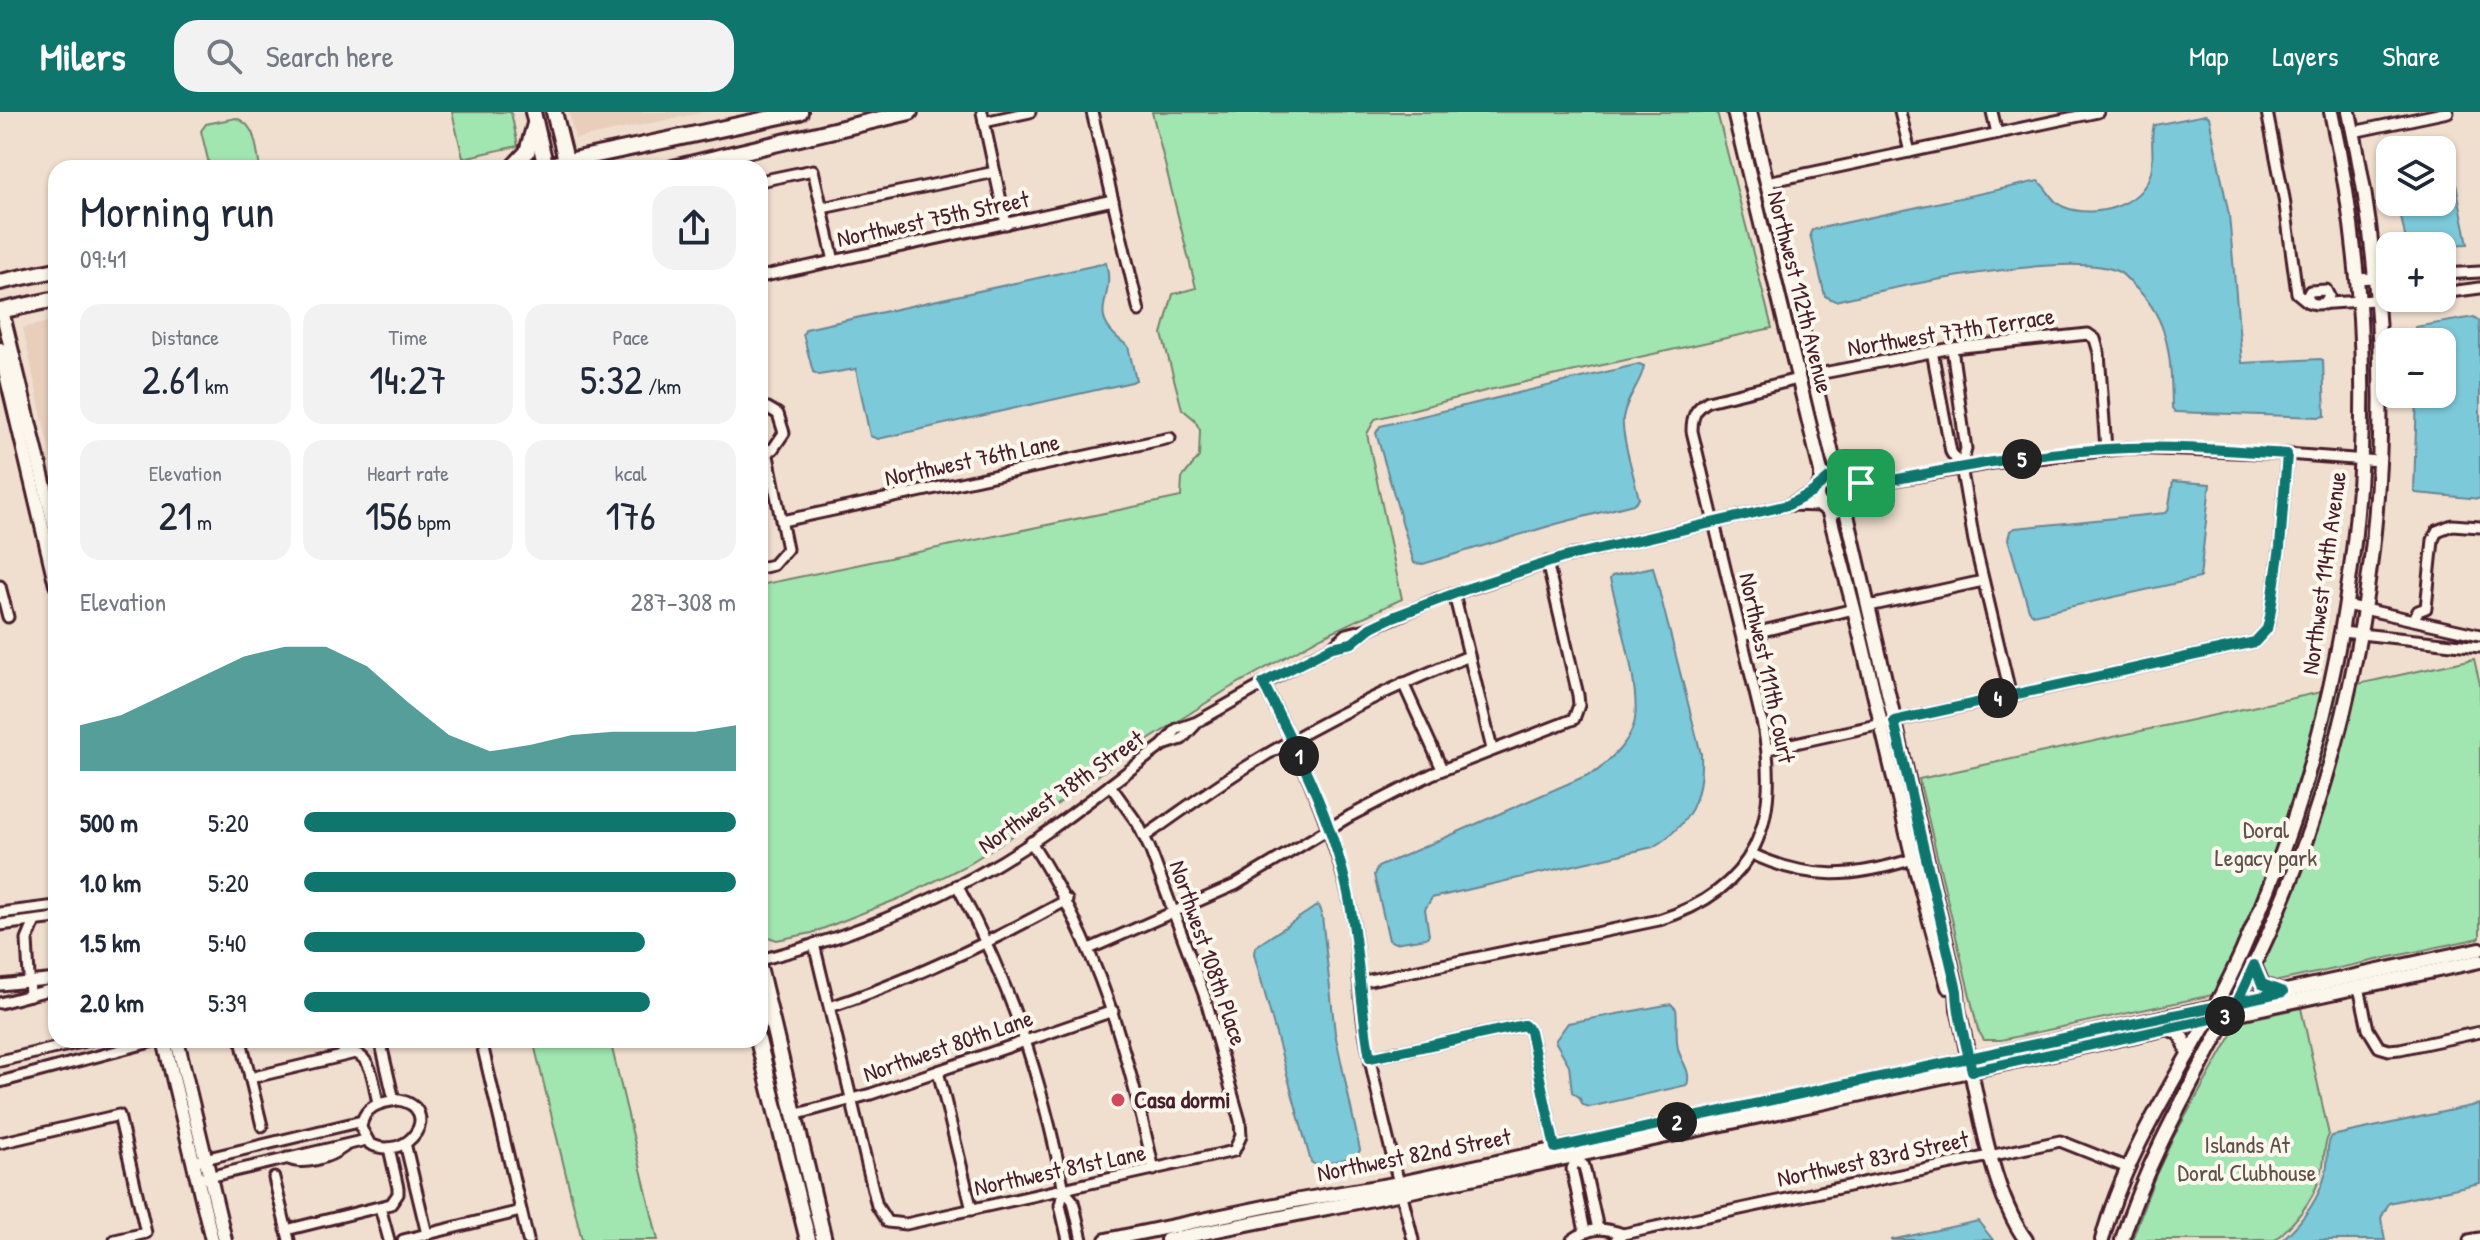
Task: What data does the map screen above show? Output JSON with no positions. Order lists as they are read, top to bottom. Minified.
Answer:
{"streets":{"street":["Northwest 75th Street","Northwest 112th Avenue","Northwest 77th Terrace","Northwest 76th Lane","Northwest 114th Avenue","Northwest 111th Court","Northwest 78th Street","Northwest 108th Place","Northwest 80th Lane","Northwest 82nd Street","Northwest 83rd Street","Northwest 81st Lane"]},"crossings":[["Northwest 112th Avenue","Northwest 77th Terrace"],["Northwest 112th Avenue","Northwest 111th Court"],["Northwest 112th Avenue","Northwest 78th Street"],["Northwest 114th Avenue","Northwest 82nd Street"],["Northwest 111th Court","Northwest 78th Street"],["Northwest 78th Street","Northwest 108th Place"],["Northwest 108th Place","Northwest 81st Lane"],["Northwest 80th Lane","Northwest 81st Lane"]],"parks":["Doral Legacy park","Islands At Doral Clubhouse"],"places":["Casa dormi"],"page":{"header":"Milers","search":"Search here","nav":["Map","Layers","Share"],"map_buttons":["+","−"],"heading":["Morning run","09:41"],"stats":[["Distance","2.61 km"],["Time","14:27"],["Pace","5:32 /km"],["Elevation","21 m"],["Heart rate","156 bpm"],["kcal","176"]],"pins":["5","4","1","3","2"],"chart":["Elevation","287–308 m"],"list":[{"name":"500 m","note":"5:20"},{"name":"1.0 km","note":"5:20"},{"name":"1.5 km","note":"5:40"},{"name":"2.0 km","note":"5:39"}]}}
